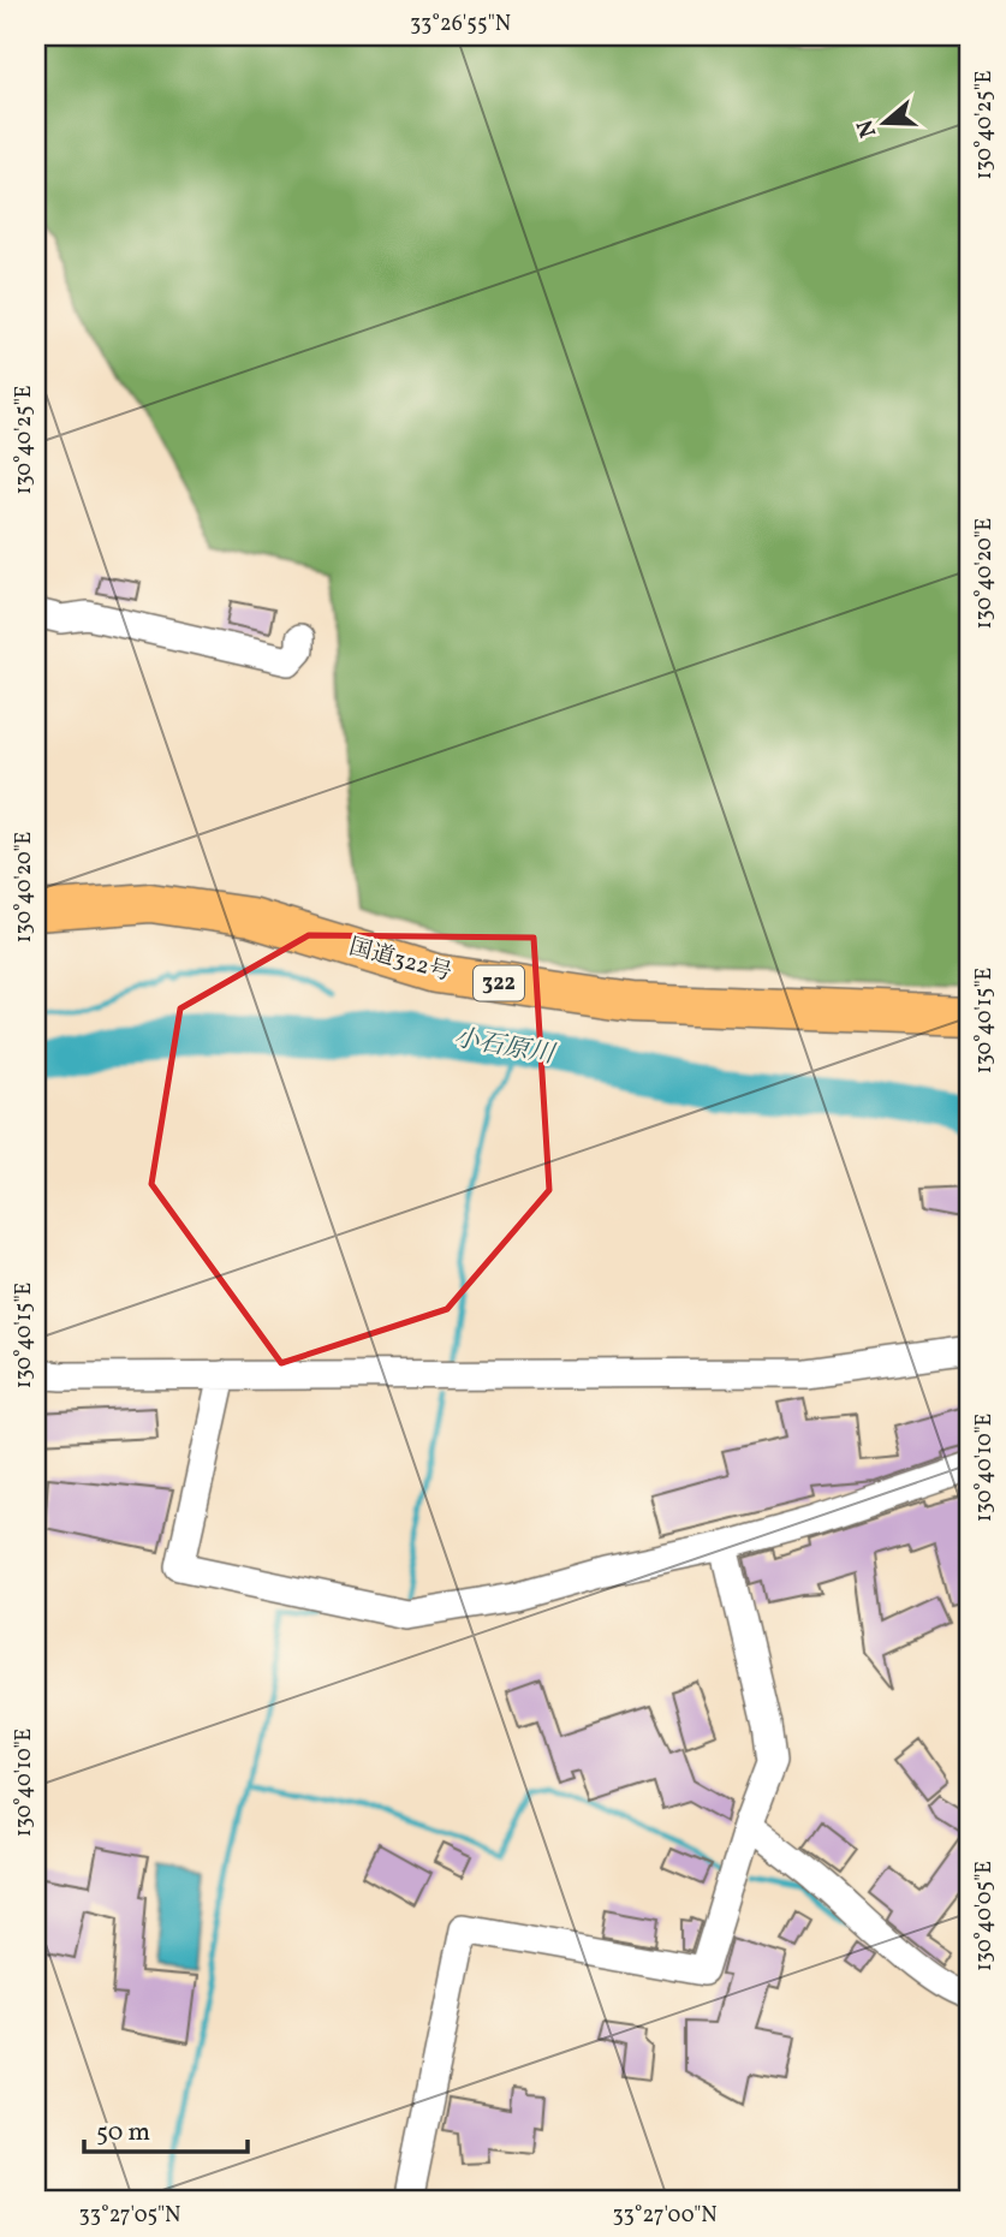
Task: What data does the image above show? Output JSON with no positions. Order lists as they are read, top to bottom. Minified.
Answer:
{"streets":{"highway":["国道322号","322"]},"water":["小石原川"],"scale_bar":"50 m","north":"left","coordinates":["33°26'55\"N","130°40'25\"E","130°40'20\"E","130°40'15\"E","130°40'10\"E","130°40'05\"E","33°27'05\"N","33°27'00\"N"]}
